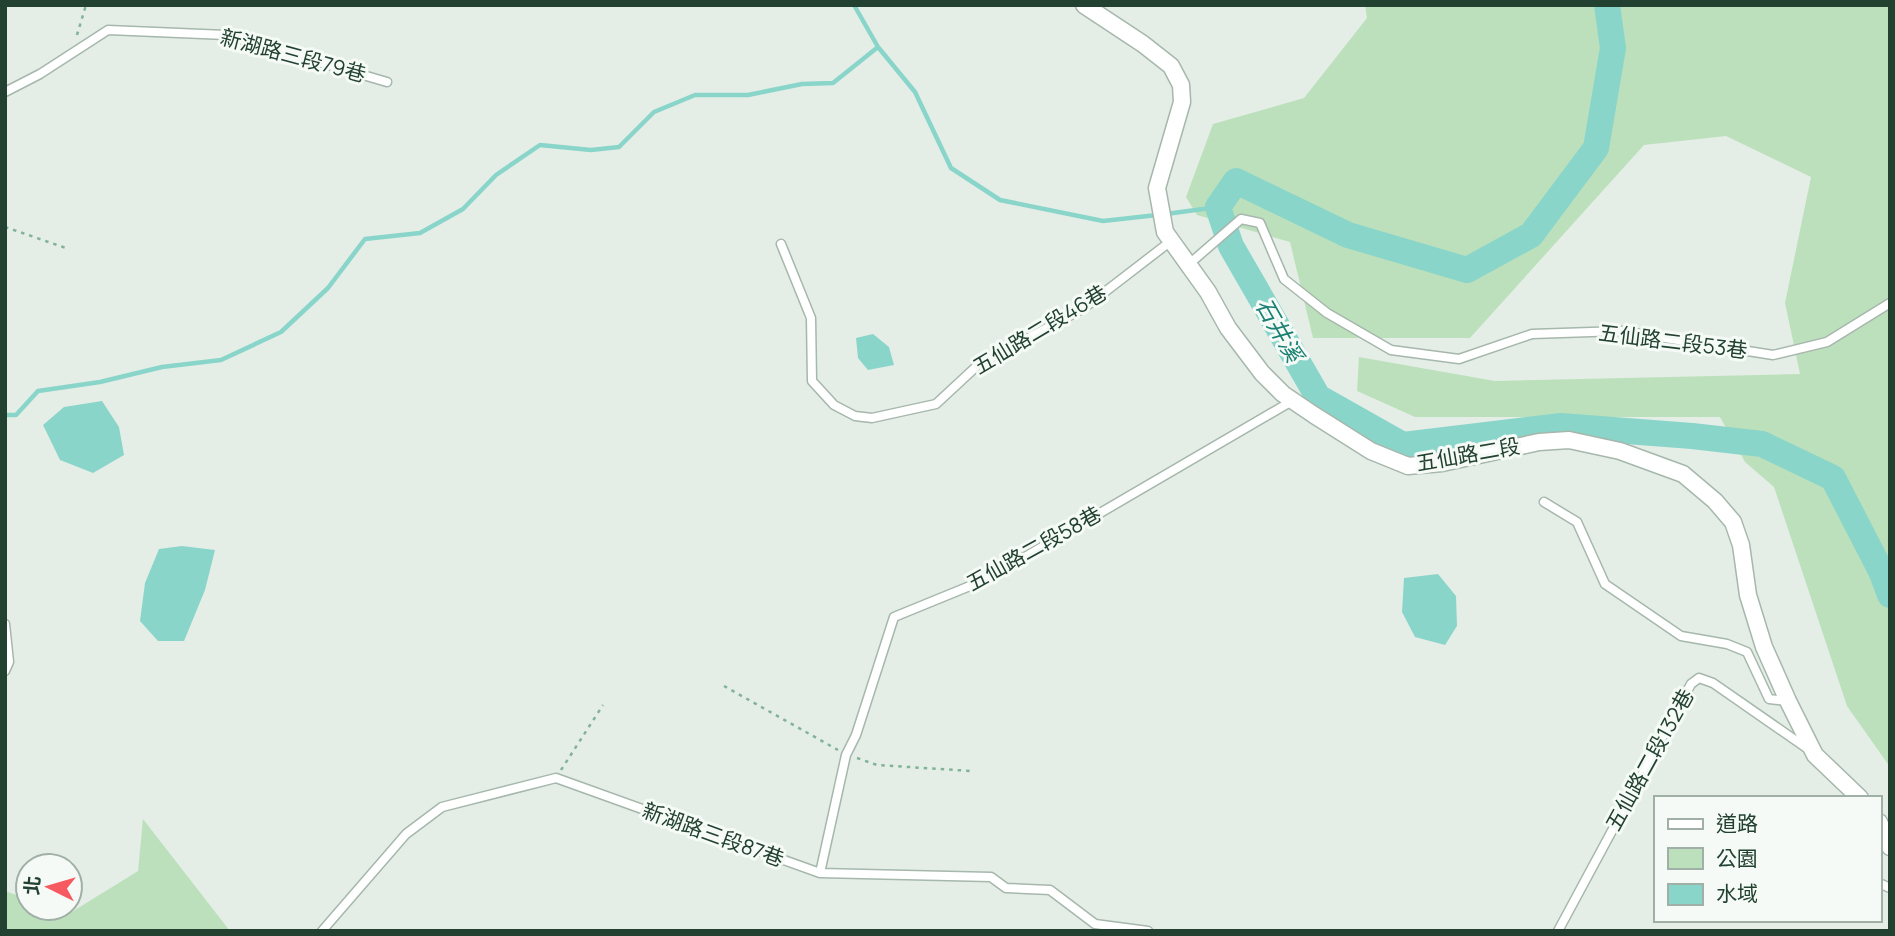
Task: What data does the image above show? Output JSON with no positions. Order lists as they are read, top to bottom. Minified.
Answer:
{"streets":{"street":["五仙路二段"],"lane":["新湖路三段79巷","五仙路二段46巷","五仙路二段53巷","五仙路二段58巷","五仙路二段132巷","新湖路三段87巷"]},"crossings":[["五仙路二段46巷","五仙路二段"],["五仙路二段53巷","五仙路二段"],["五仙路二段","五仙路二段58巷"],["五仙路二段","五仙路二段132巷"],["五仙路二段58巷","新湖路三段87巷"]],"water":["石井溪"],"legend":["道路","公園","水域"],"north":"left"}
